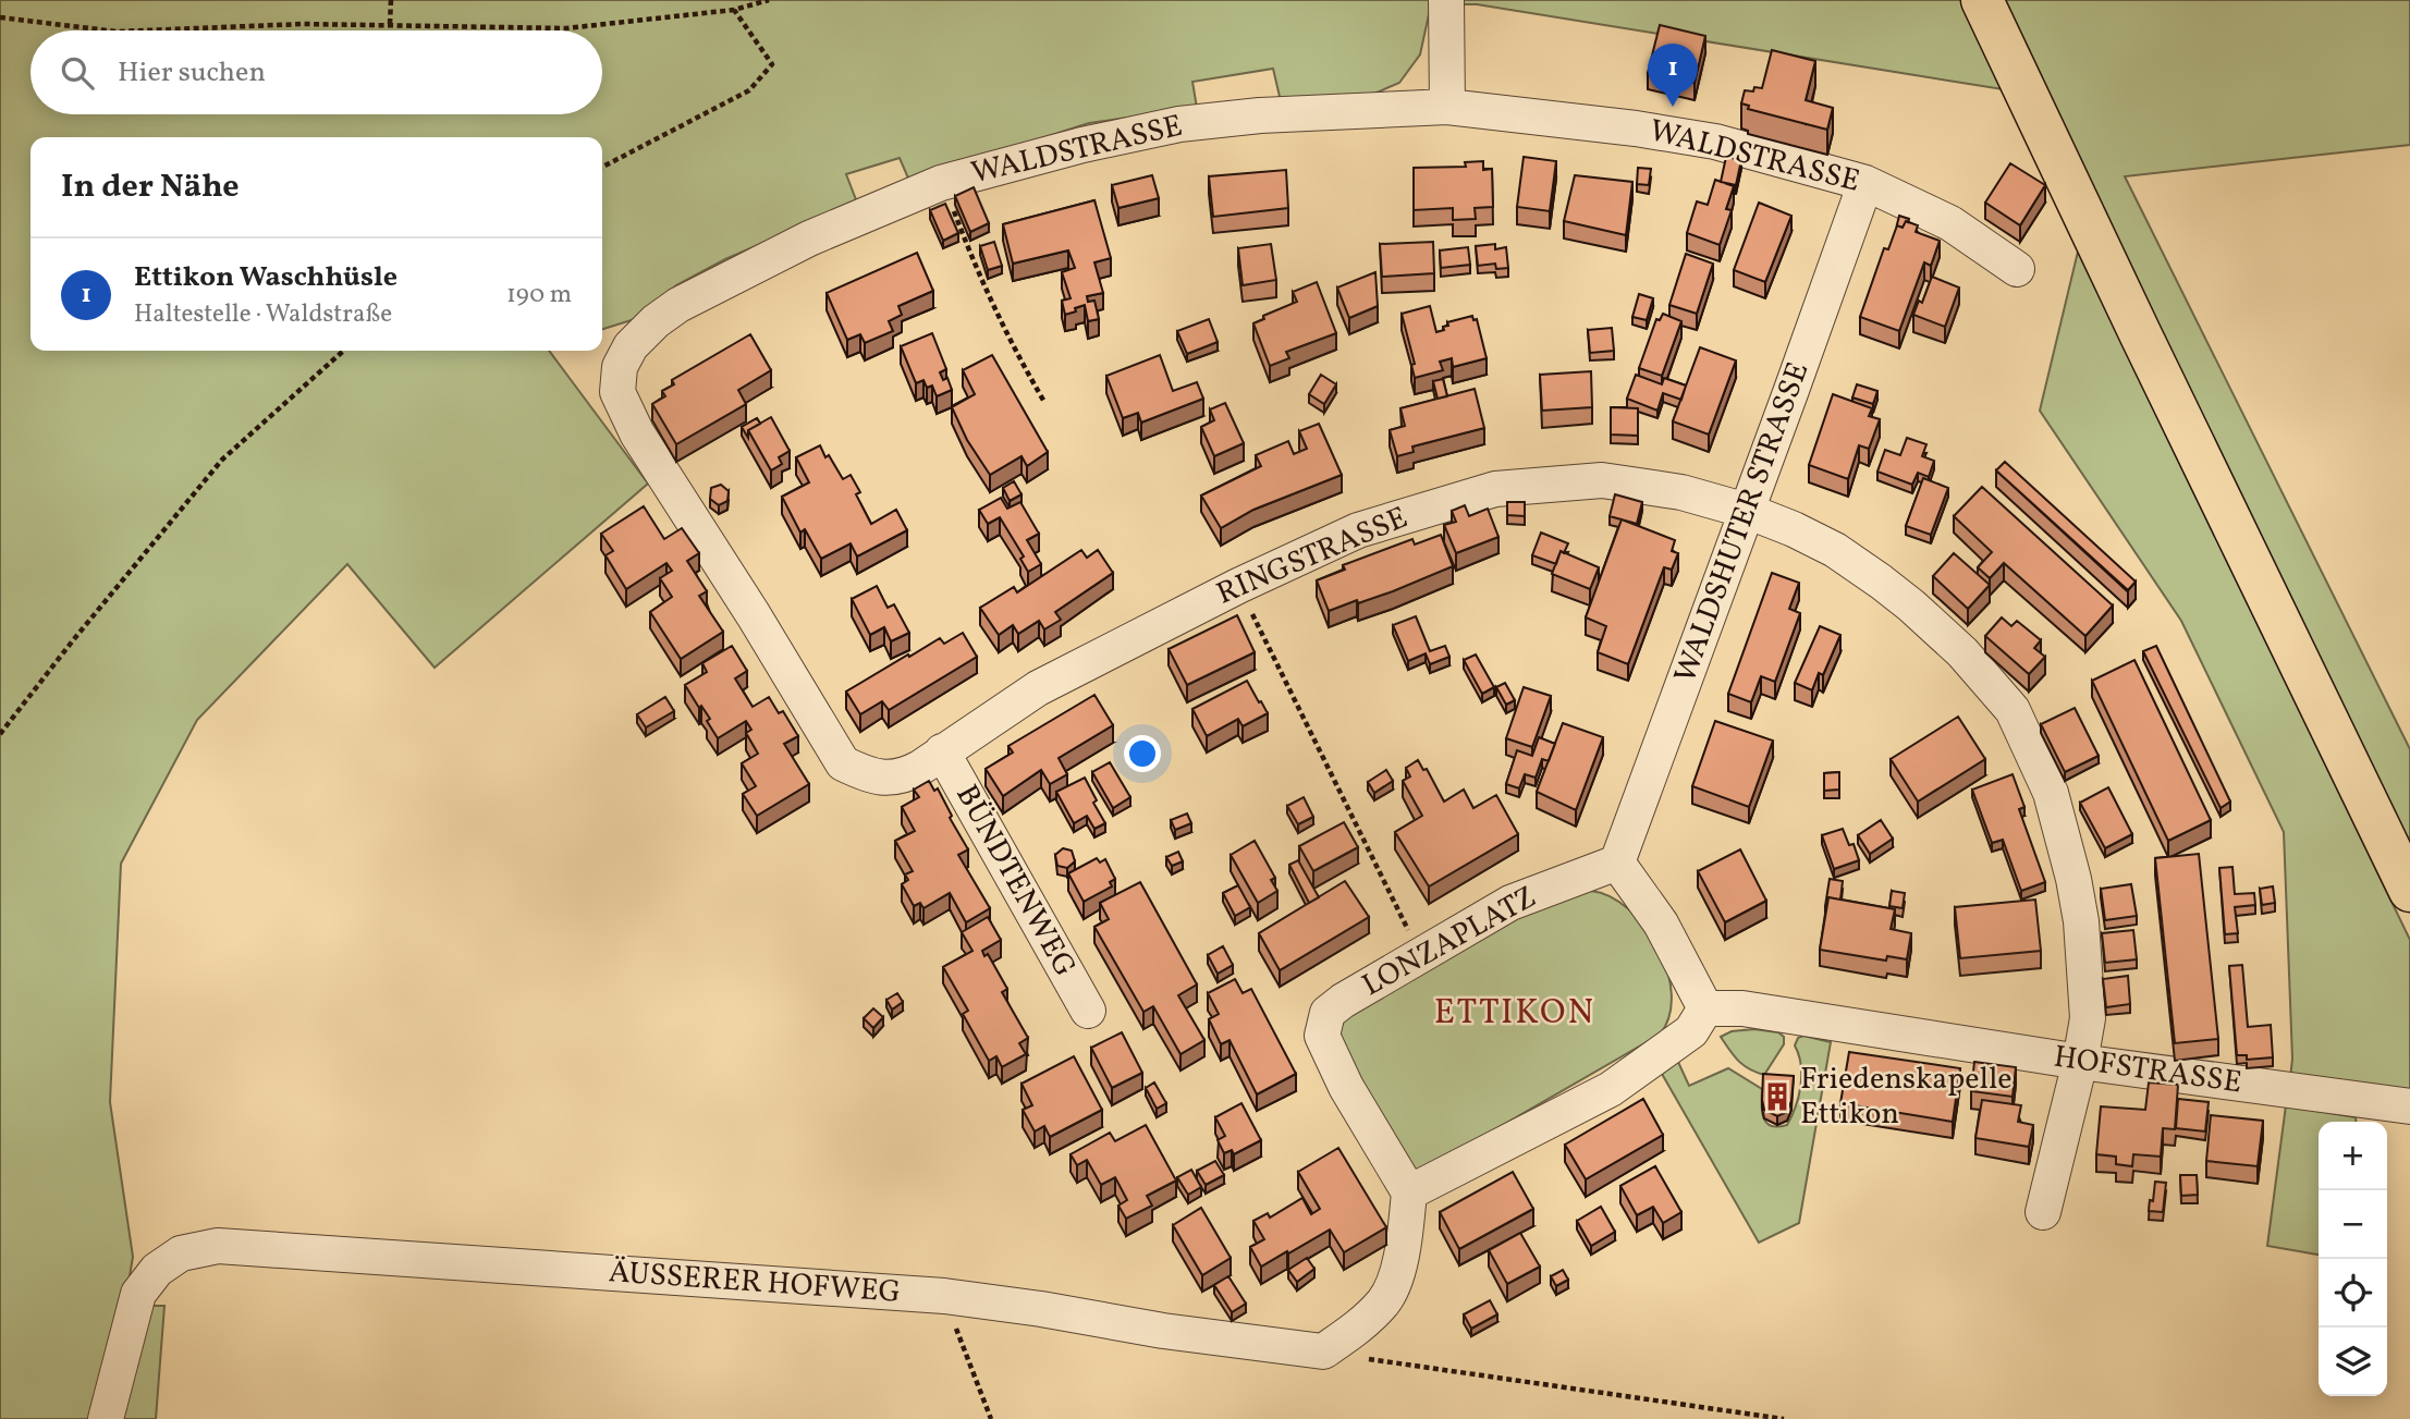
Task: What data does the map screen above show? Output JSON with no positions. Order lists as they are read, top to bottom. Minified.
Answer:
{"streets":{"street":["WALDSTRASSE","WALDSHUTER STRASSE","RINGSTRASSE","BÜNDTENWEG","LONZAPLATZ","HOFSTRASSE","ÄUSSERER HOFWEG"]},"crossings":[["WALDSTRASSE","WALDSHUTER STRASSE"],["WALDSTRASSE","RINGSTRASSE"],["WALDSHUTER STRASSE","RINGSTRASSE"],["WALDSHUTER STRASSE","LONZAPLATZ"],["RINGSTRASSE","BÜNDTENWEG"],["RINGSTRASSE","HOFSTRASSE"]],"districts":["ETTIKON"],"places":{"building":["Friedenskapelle Ettikon"]},"page":{"search":"Hier suchen","pins":"1","heading":"In der Nähe","list":[{"mark":"1","name":"Ettikon Waschhüsle","note":"Haltestelle · Waldstraße","value":"190 m"}],"map_buttons":["+","−"]}}
